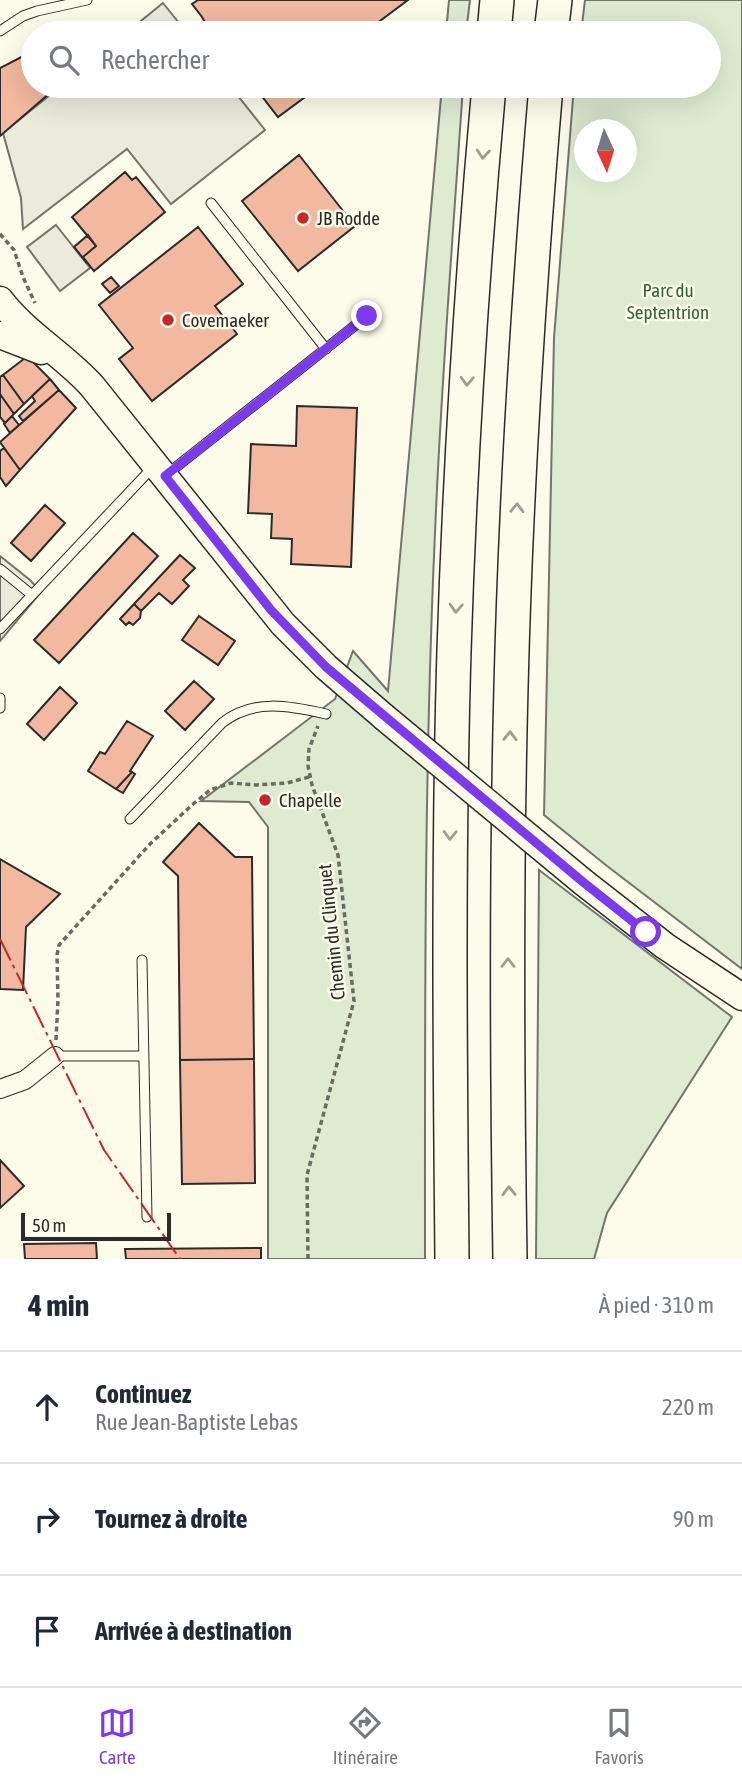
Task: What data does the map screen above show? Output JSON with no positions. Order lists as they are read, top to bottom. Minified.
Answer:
{"streets":{"path":["Chemin du Clinquet"]},"parks":["Parc du Septentrion"],"places":["JB Rodde","Covemaeker","Chapelle"],"scale_bar":"50 m","north":"bottom","page":{"search":"Rechercher","scale":"50 m","heading":["4 min","À pied · 310 m"],"list":[["Continuez","Rue Jean-Baptiste Lebas","220 m"],["Tournez à droite","90 m"],"Arrivée à destination"],"nav":["Carte","Itinéraire","Favoris"]}}
